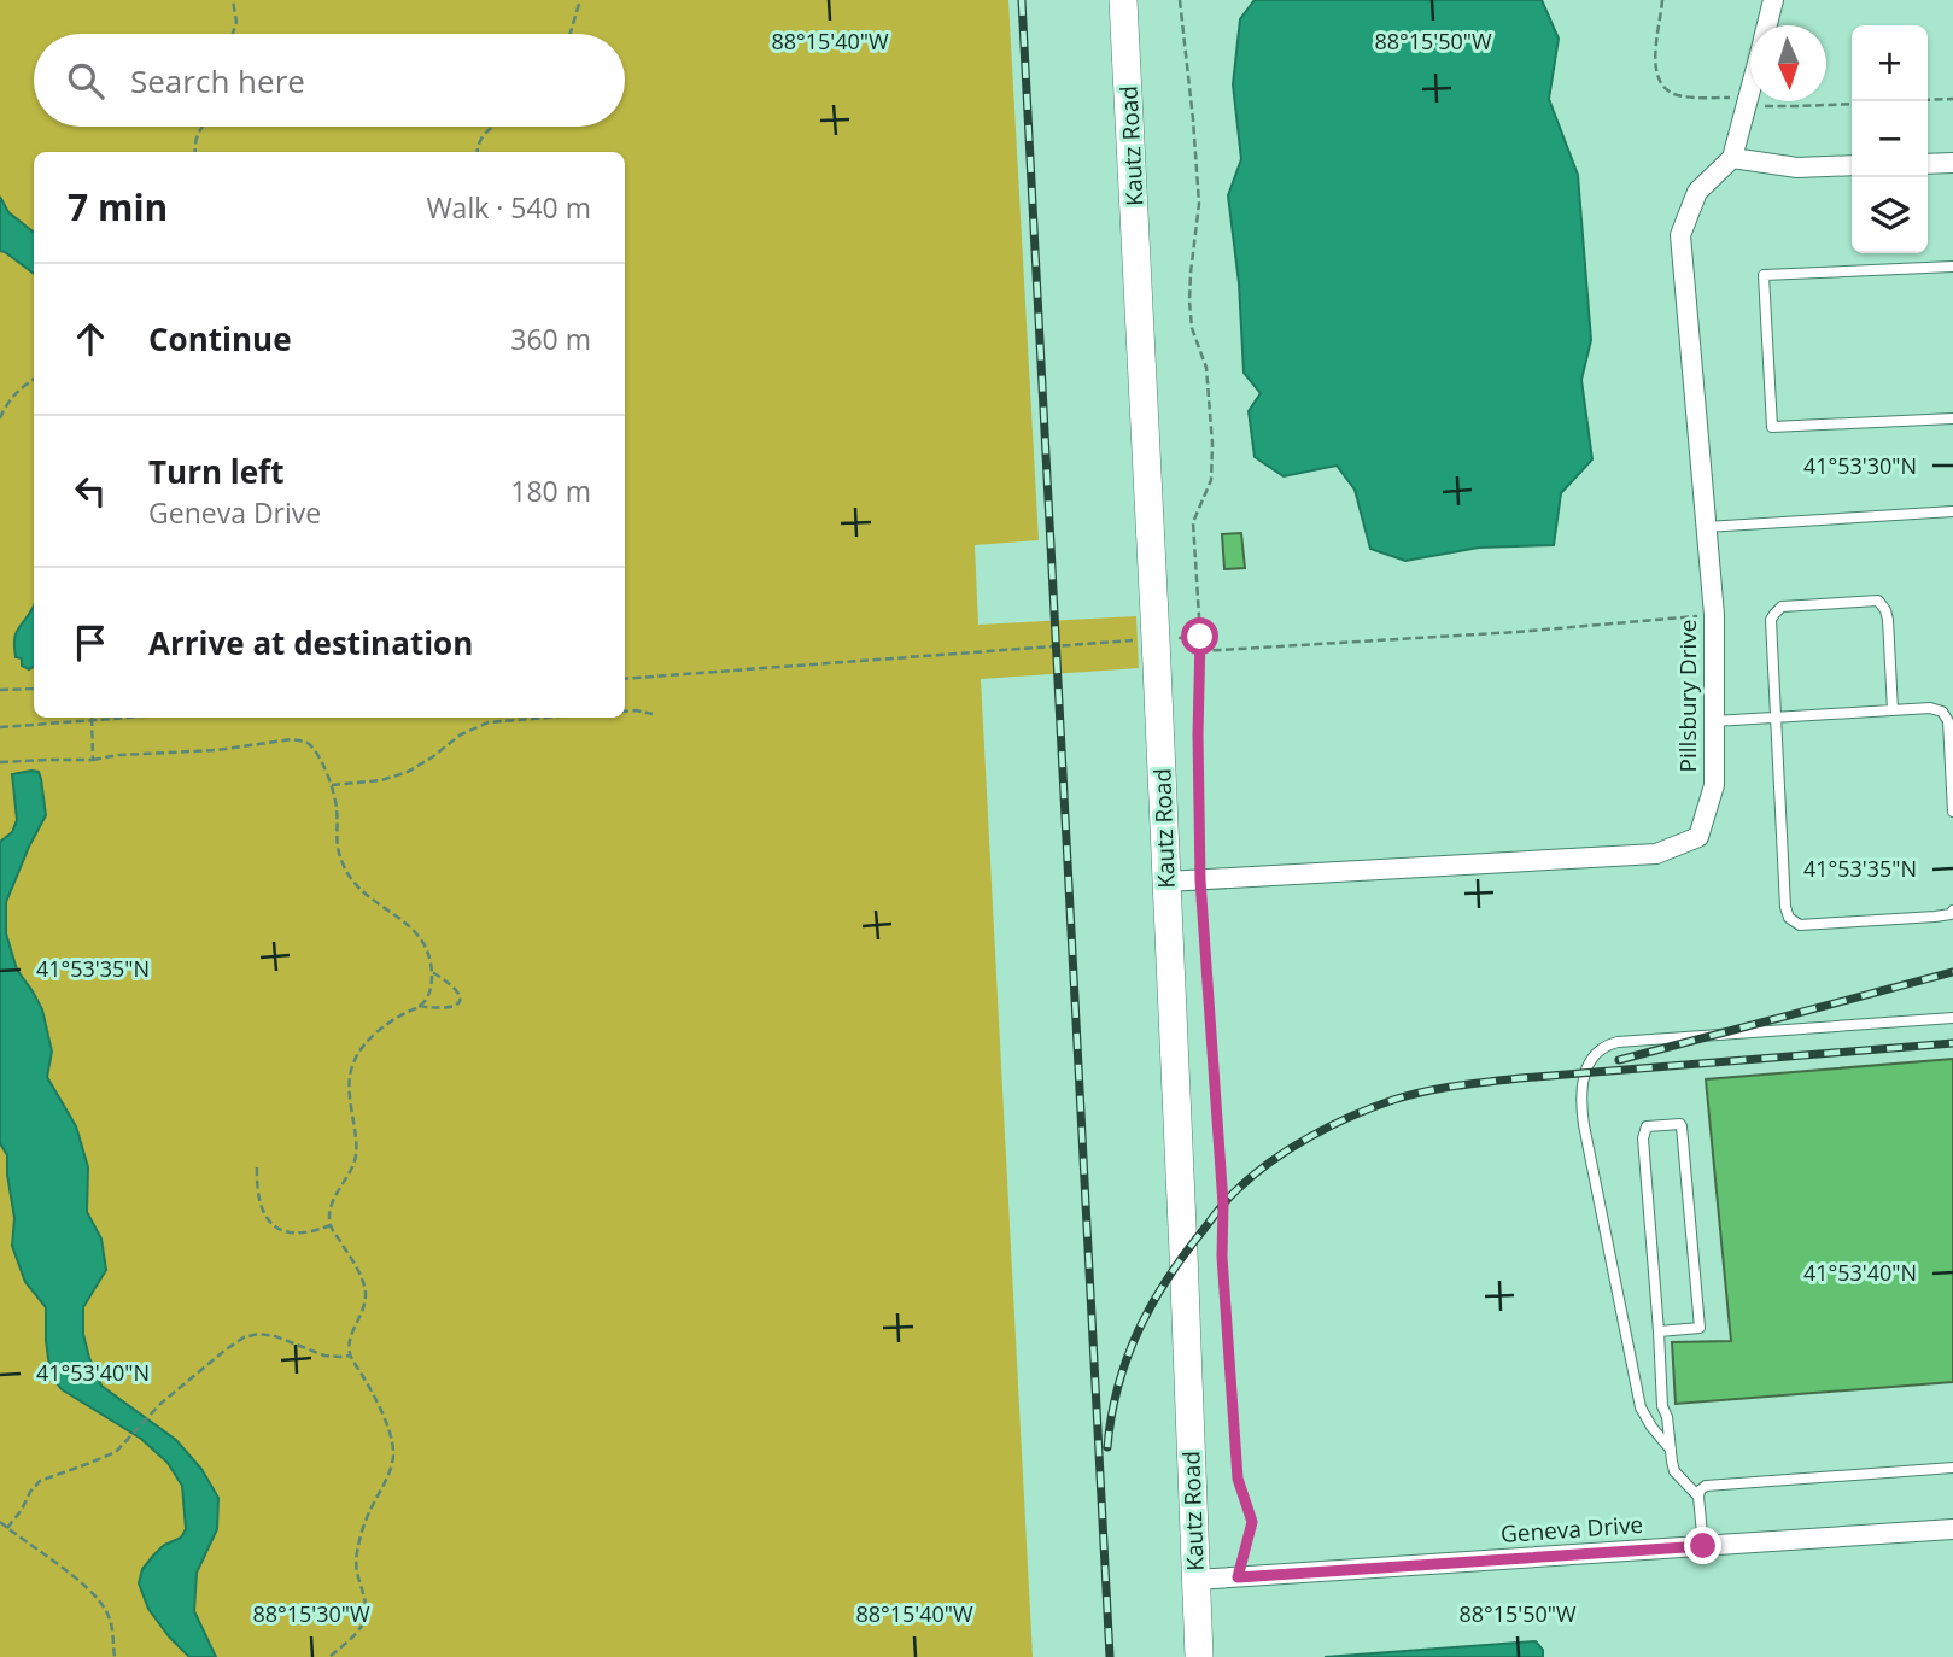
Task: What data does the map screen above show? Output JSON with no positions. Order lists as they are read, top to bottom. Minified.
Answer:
{"streets":{"street":["Kautz Road","Pillsbury Drive","Geneva Drive"]},"crossings":[["Kautz Road","Pillsbury Drive"],["Kautz Road","Geneva Drive"]],"north":"bottom","page":{"map_buttons":["+","−"],"search":"Search here","heading":["7 min","Walk · 540 m"],"list":[["Continue","360 m"],["Turn left","Geneva Drive","180 m"],"Arrive at destination"]},"coordinates":["88°15'40\"W","88°15'50\"W","41°53'30\"N","41°53'35\"N","41°53'40\"N","88°15'30\"W"]}
